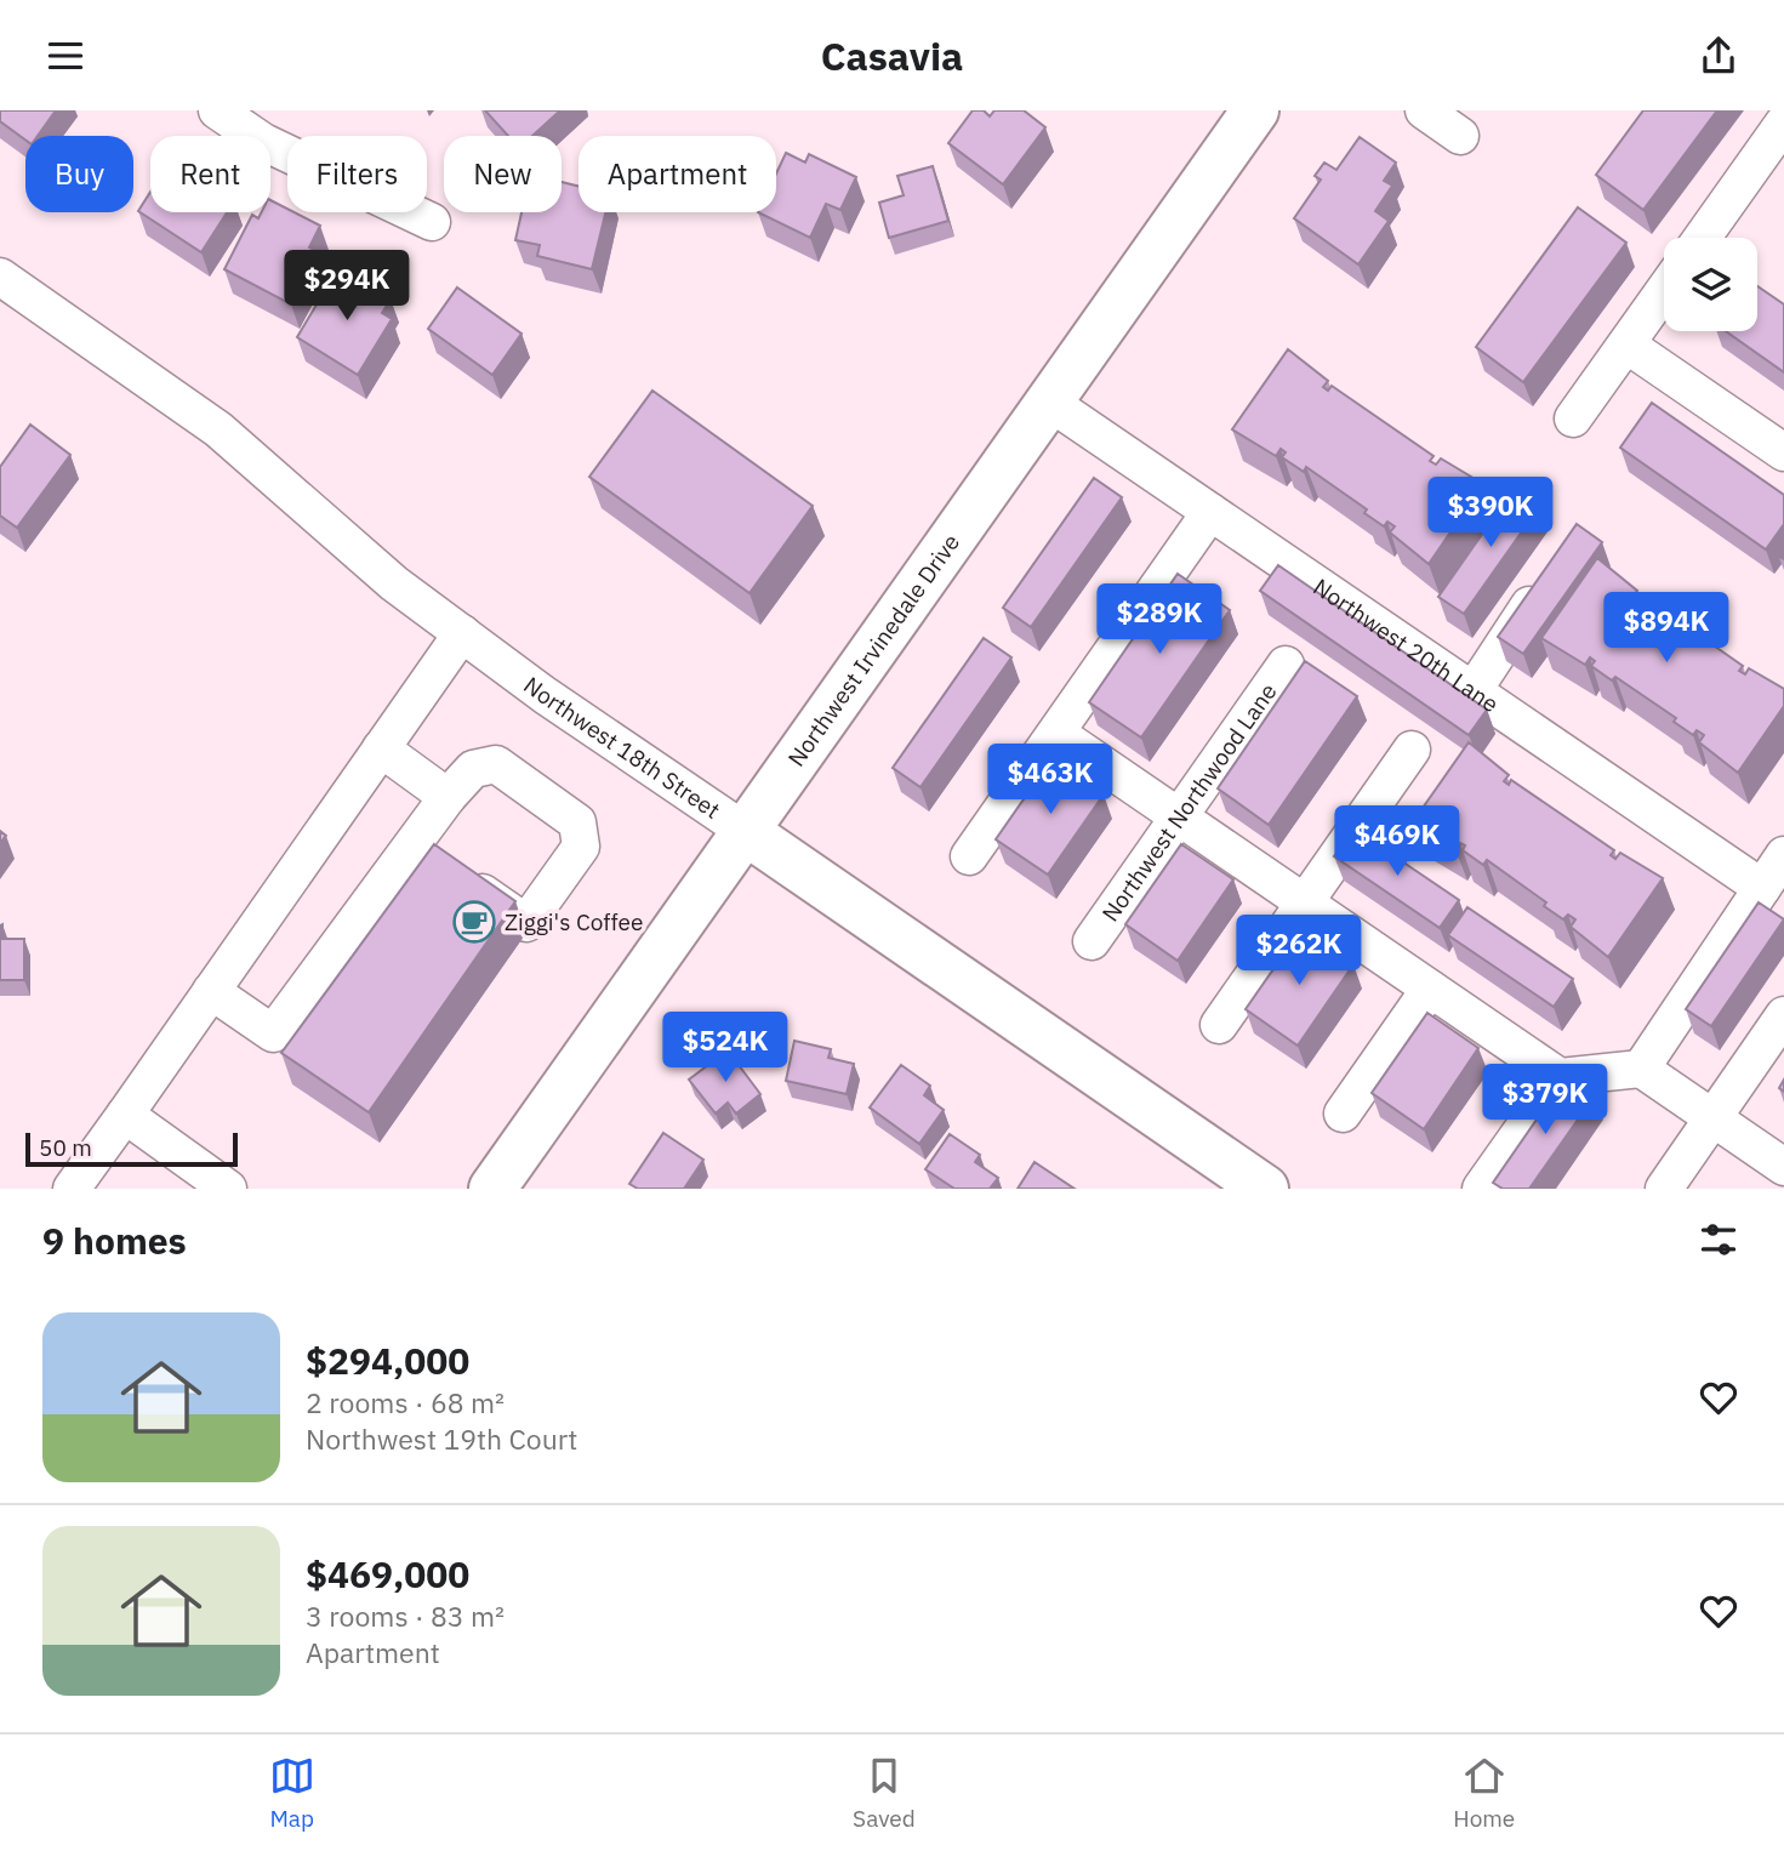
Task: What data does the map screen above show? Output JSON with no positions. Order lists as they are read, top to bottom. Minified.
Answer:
{"streets":{"main road":["Northwest Irvinedale Drive","Northwest 18th Street"],"street":["Northwest 20th Lane","Northwest Northwood Lane"]},"crossings":[["Northwest 20th Lane","Northwest Irvinedale Drive"],["Northwest Irvinedale Drive","Northwest 18th Street"]],"places":{"cafe":["Ziggi's Coffee"]},"scale_bar":"50 m","page":{"header":"Casavia","chip":["Buy","Rent","Filters","New","Apartment"],"price":["$294K","$390K","$289K","$894K","$463K","$469K","$262K","$524K","$379K"],"scale":"50 m","heading":"9 homes","list":[{"name":"$294,000","note":"2 rooms · 68 m² · Northwest 19th Court"},{"name":"$469,000","note":"3 rooms · 83 m² · Apartment"}],"tabs":["Map","Saved","Home"]}}
